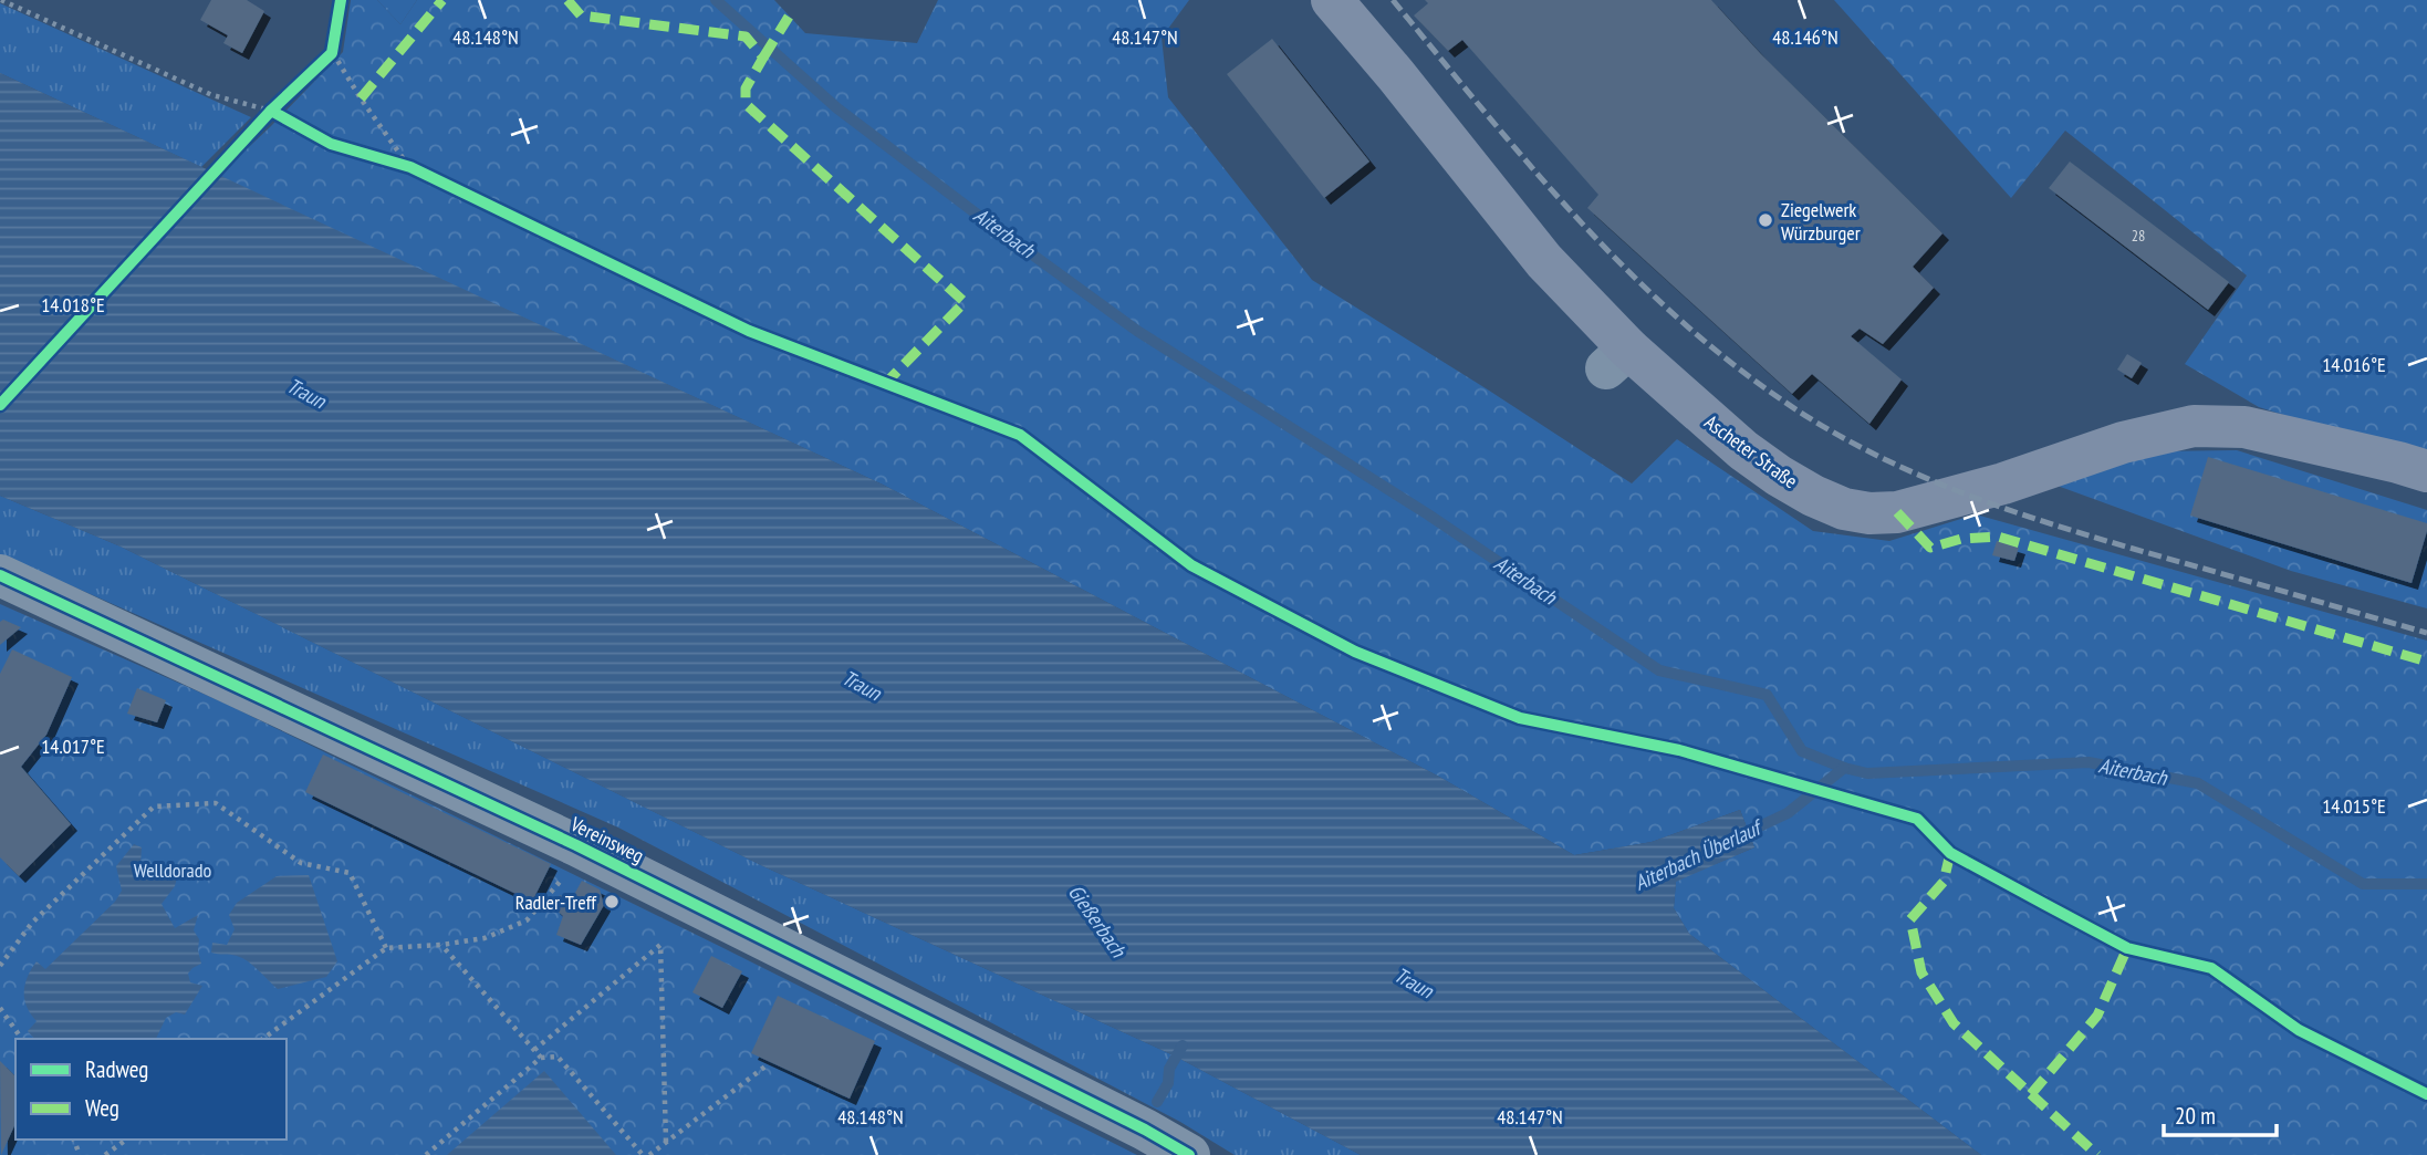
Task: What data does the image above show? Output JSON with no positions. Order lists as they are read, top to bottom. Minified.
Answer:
{"streets":{"main road":["Ascheter Straße"],"street":["Vereinsweg"]},"water":["Aiterbach","Traun","Aiterbach Überlauf","Gießerbach"],"parks":["Welldorado"],"places":["Ziegelwerk Würzburger","Radler-Treff"],"house_numbers":["28"],"legend":["Radweg","Weg"],"scale_bar":"20 m","coordinates":["48.148°N","48.147°N","48.146°N","14.018°E","14.016°E","14.017°E","14.015°E"]}
